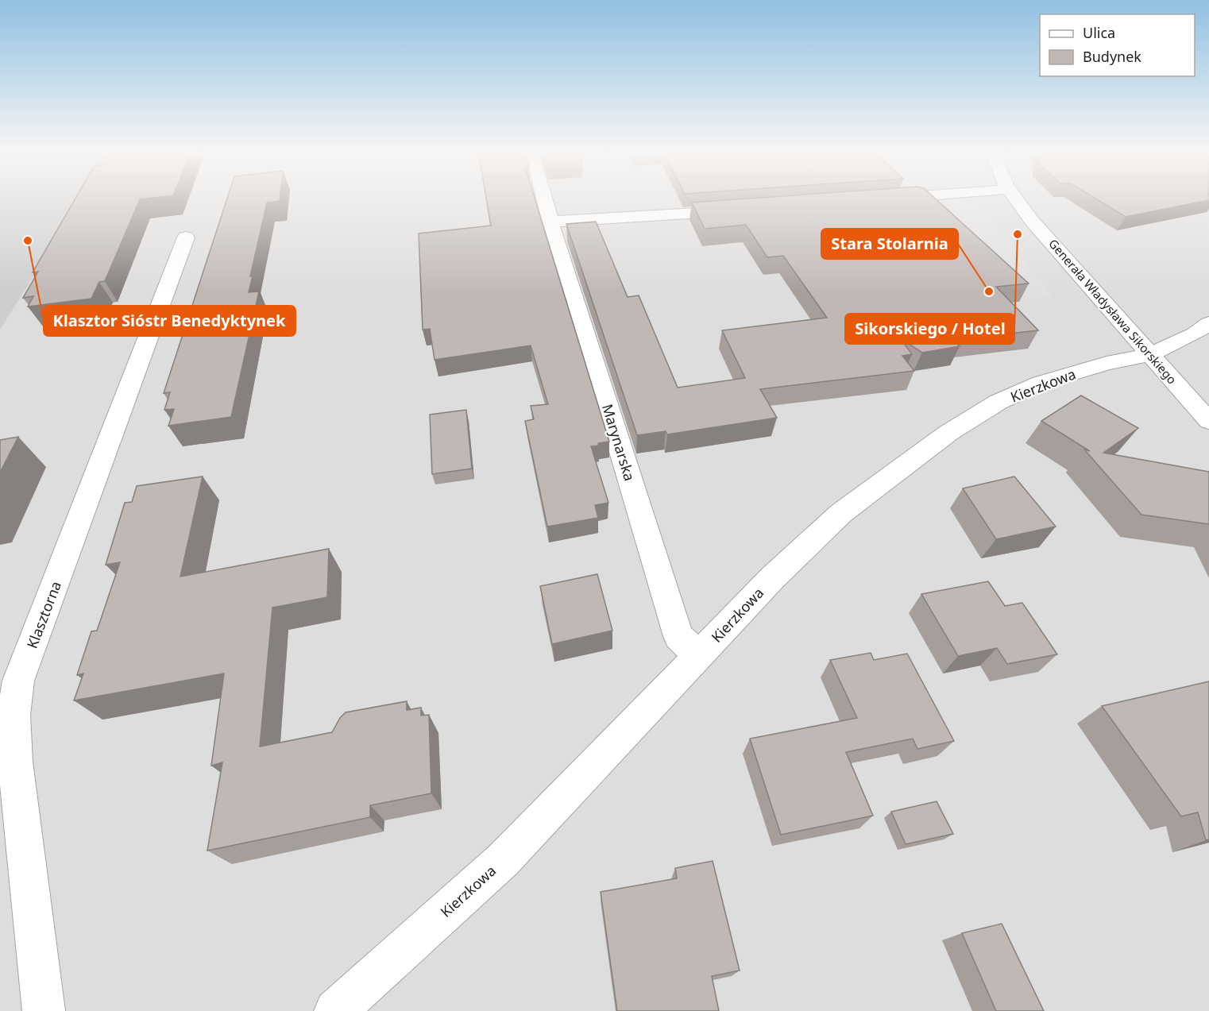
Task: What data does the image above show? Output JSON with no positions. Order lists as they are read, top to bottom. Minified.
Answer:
{"streets":{"street":["Generała Władysława Sikorskiego","Kierzkowa","Marynarska","Klasztorna"]},"crossings":[["Generała Władysława Sikorskiego","Kierzkowa"],["Kierzkowa","Marynarska"]],"places":["Sikorskiego / Hotel","Klasztor Sióstr Benedyktynek","Stara Stolarnia"],"legend":["Ulica","Budynek"]}
